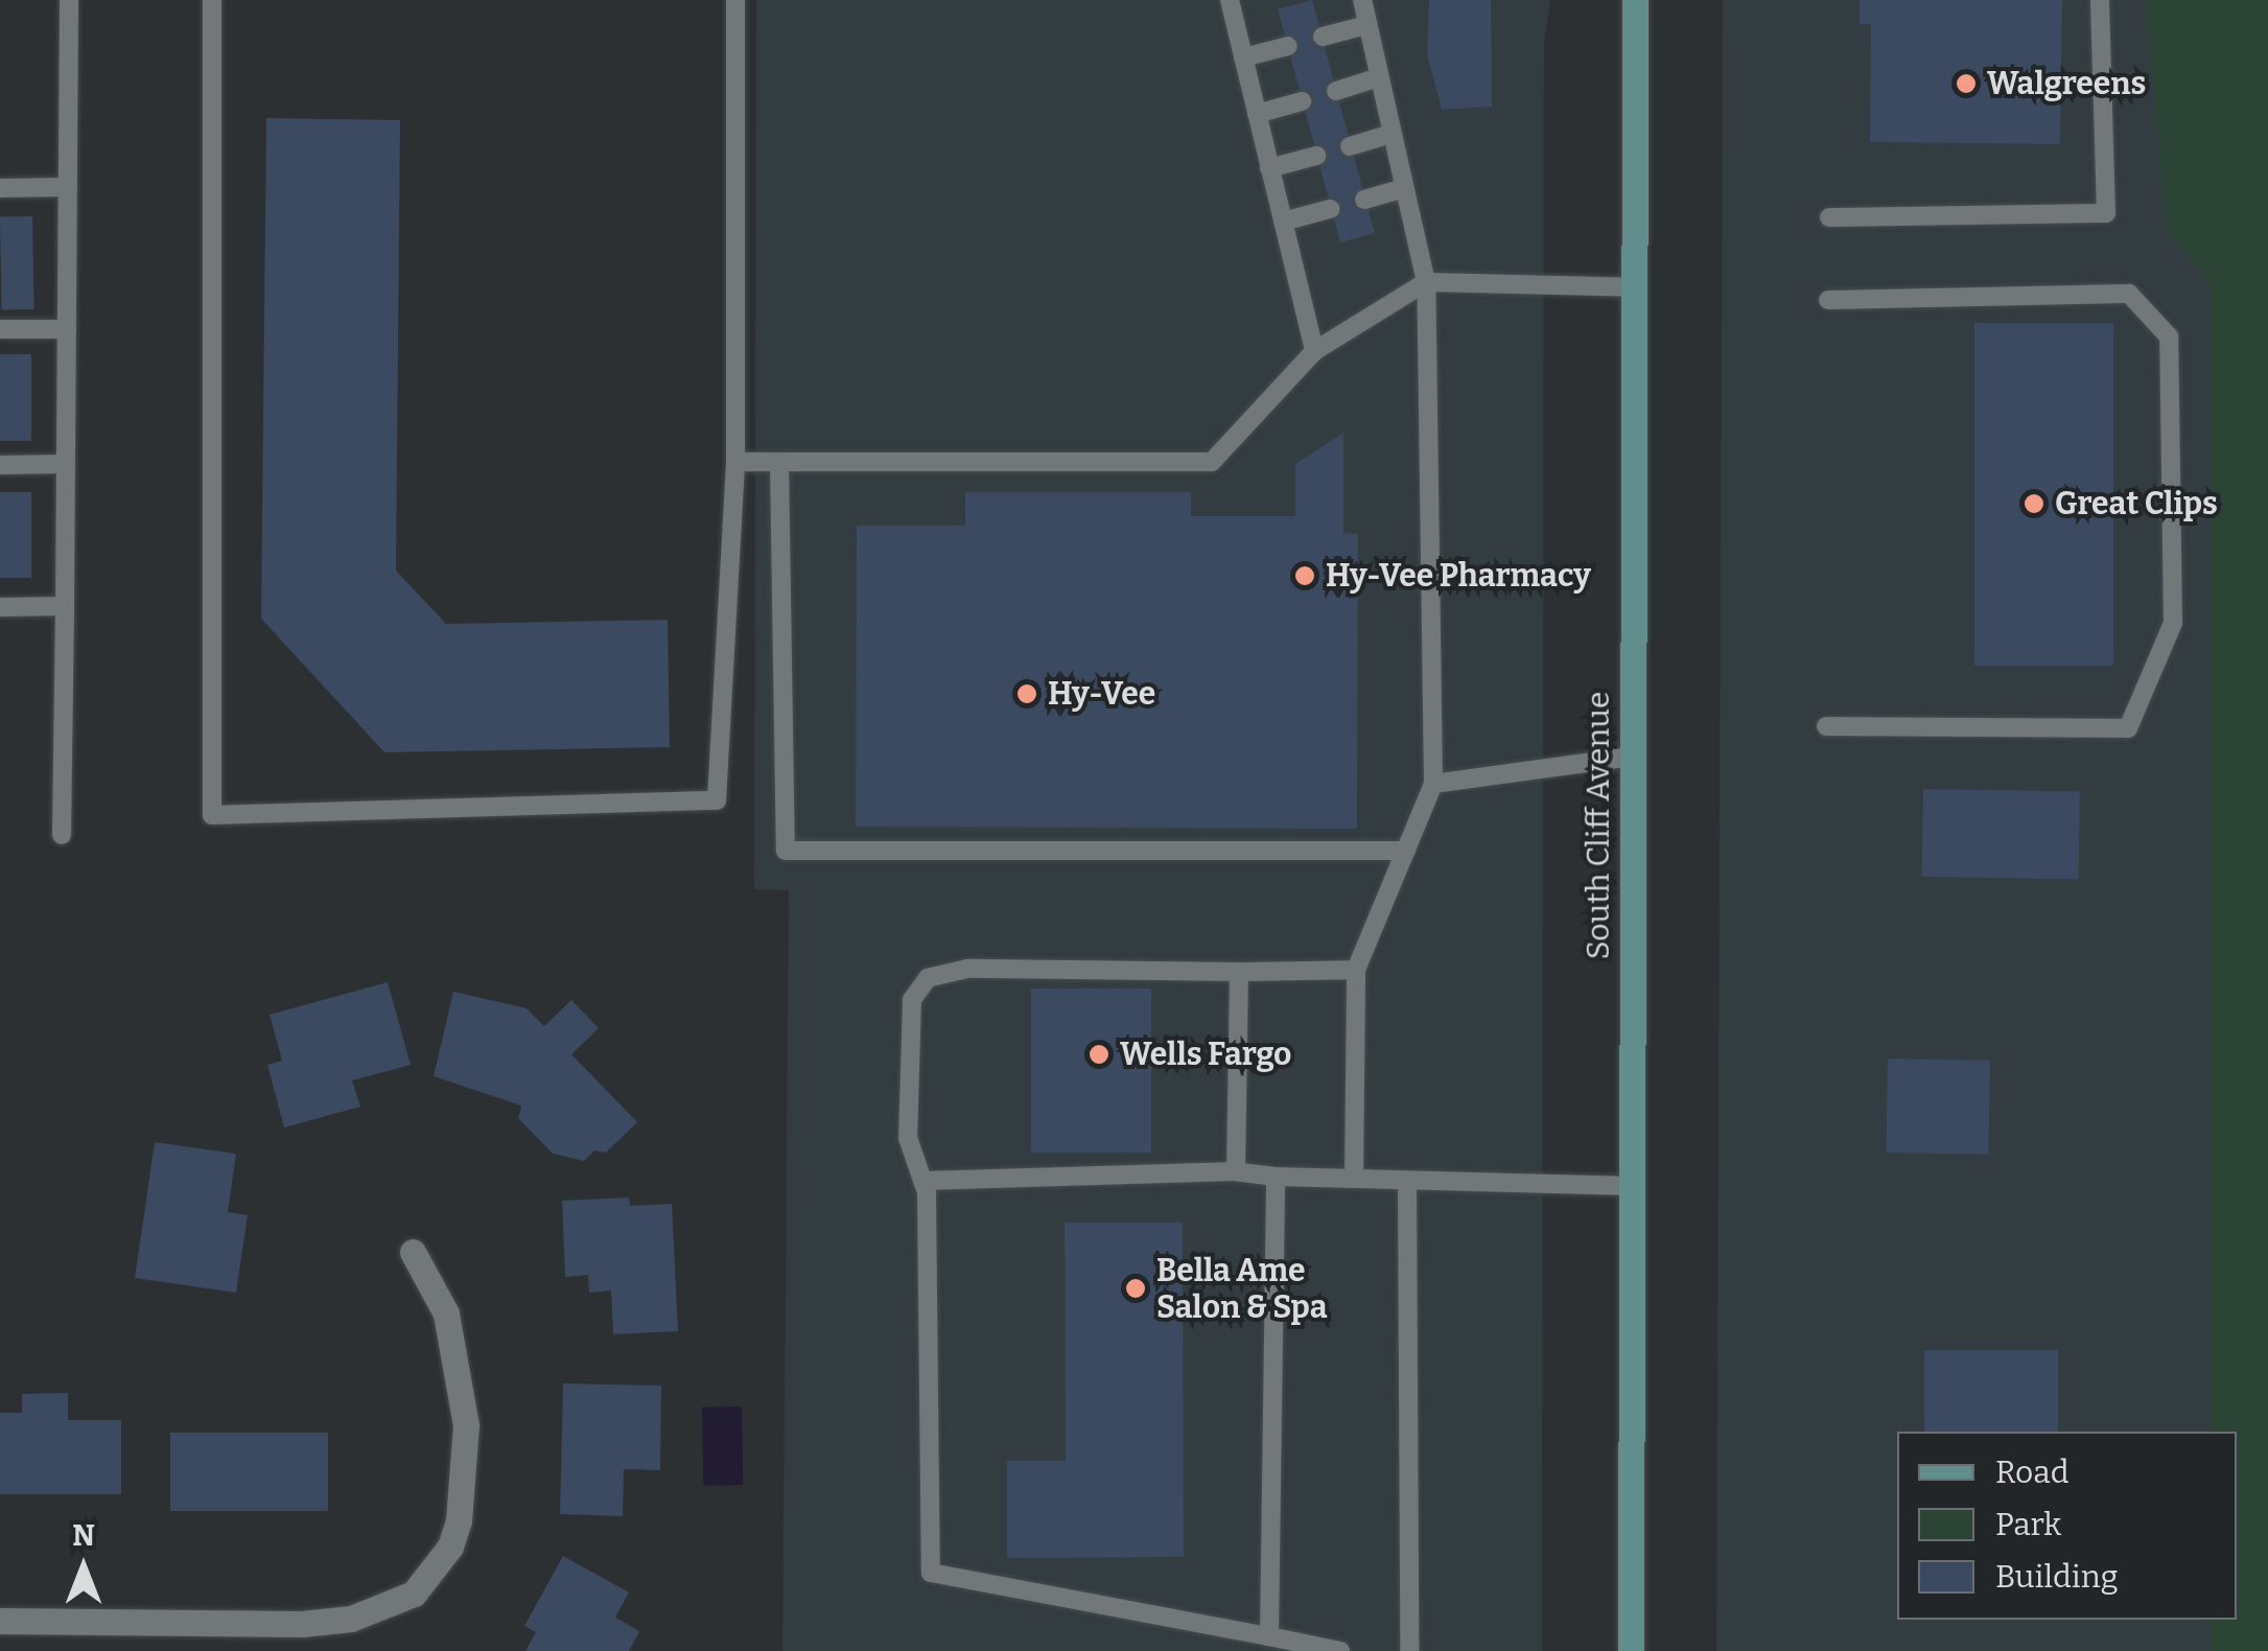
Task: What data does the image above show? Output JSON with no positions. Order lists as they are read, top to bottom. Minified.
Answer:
{"streets":{"main road":["South Cliff Avenue"]},"places":["Walgreens","Great Clips","Hy-Vee Pharmacy","Hy-Vee","Wells Fargo","Bella Ame Salon & Spa"],"legend":["Road","Park","Building"],"north":"top"}
